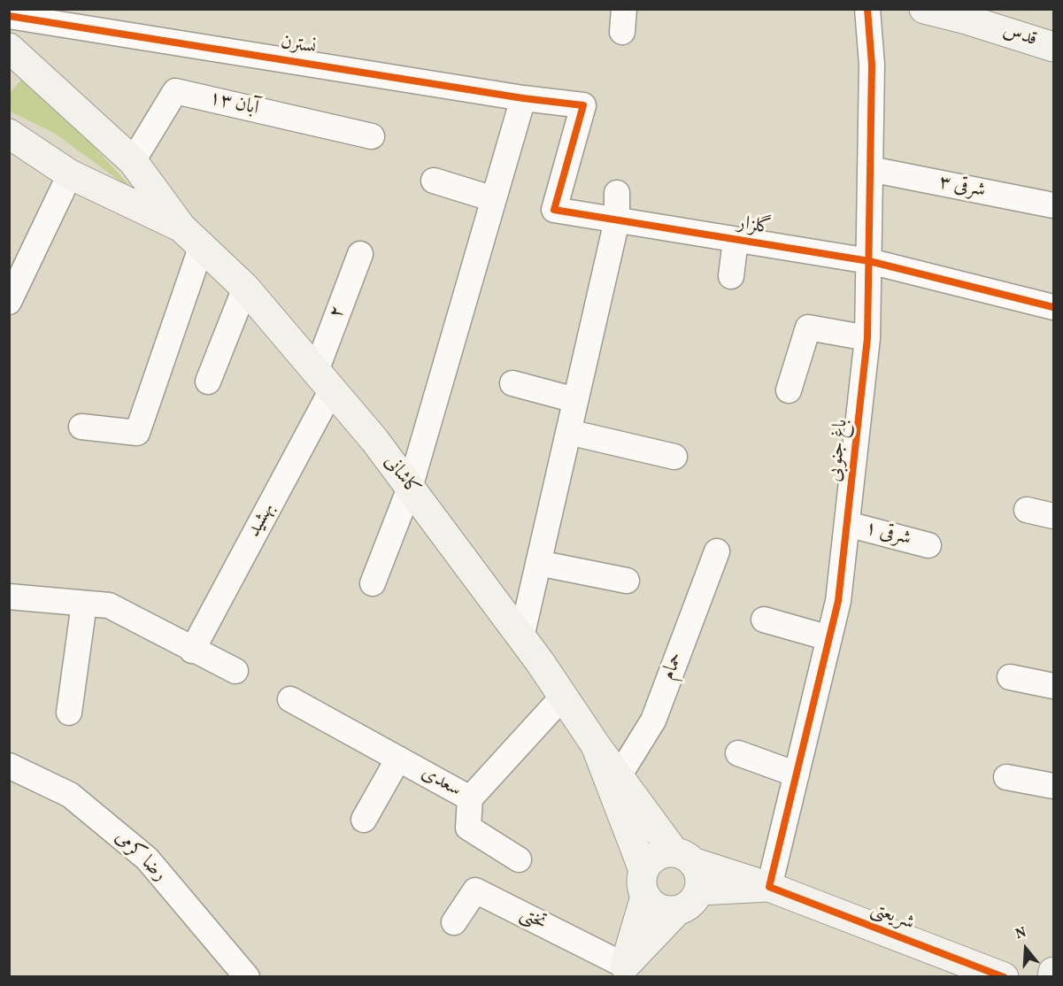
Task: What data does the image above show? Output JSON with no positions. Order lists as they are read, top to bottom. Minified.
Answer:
{"streets":{"street":["قدس","نسترن","۱۳ آبان","۳ شرقی","گلزار","۲","باغ جنوبی","کاشانی","بهشید","۱ شرقی","حمام","سعدی","رضا کرمی","شریعتی","تختی"]},"crossings":[["نسترن","گلزار"],["۳ شرقی","باغ جنوبی"],["گلزار","باغ جنوبی"],["۲","کاشانی"],["۲","بهشید"],["باغ جنوبی","۱ شرقی"],["باغ جنوبی","شریعتی"],["کاشانی","بهشید"],["کاشانی","سعدی"]],"north":"top"}
